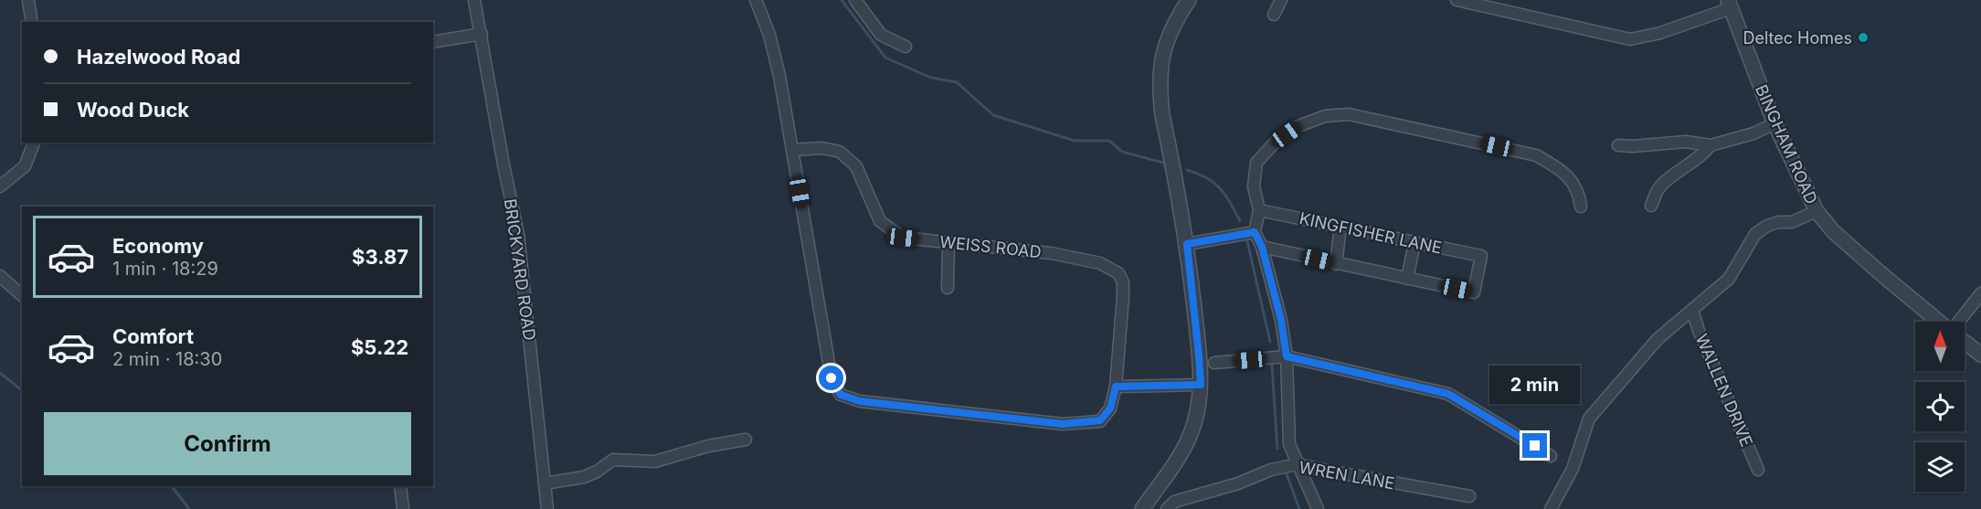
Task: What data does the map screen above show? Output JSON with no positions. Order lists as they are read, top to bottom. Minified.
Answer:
{"streets":{"street":["BINGHAM ROAD","KINGFISHER LANE","WEISS ROAD","BRICKYARD ROAD","WALLEN DRIVE","WREN LANE"]},"places":["Deltec Homes"],"north":"top","page":{"banner":["Hazelwood Road","Wood Duck"],"list":[{"name":"Economy","note":"1 min · 18:29","value":"$3.87"},{"name":"Comfort","note":"2 min · 18:30","value":"$5.22"}],"bubble":"2 min","buttons":"Confirm"}}
